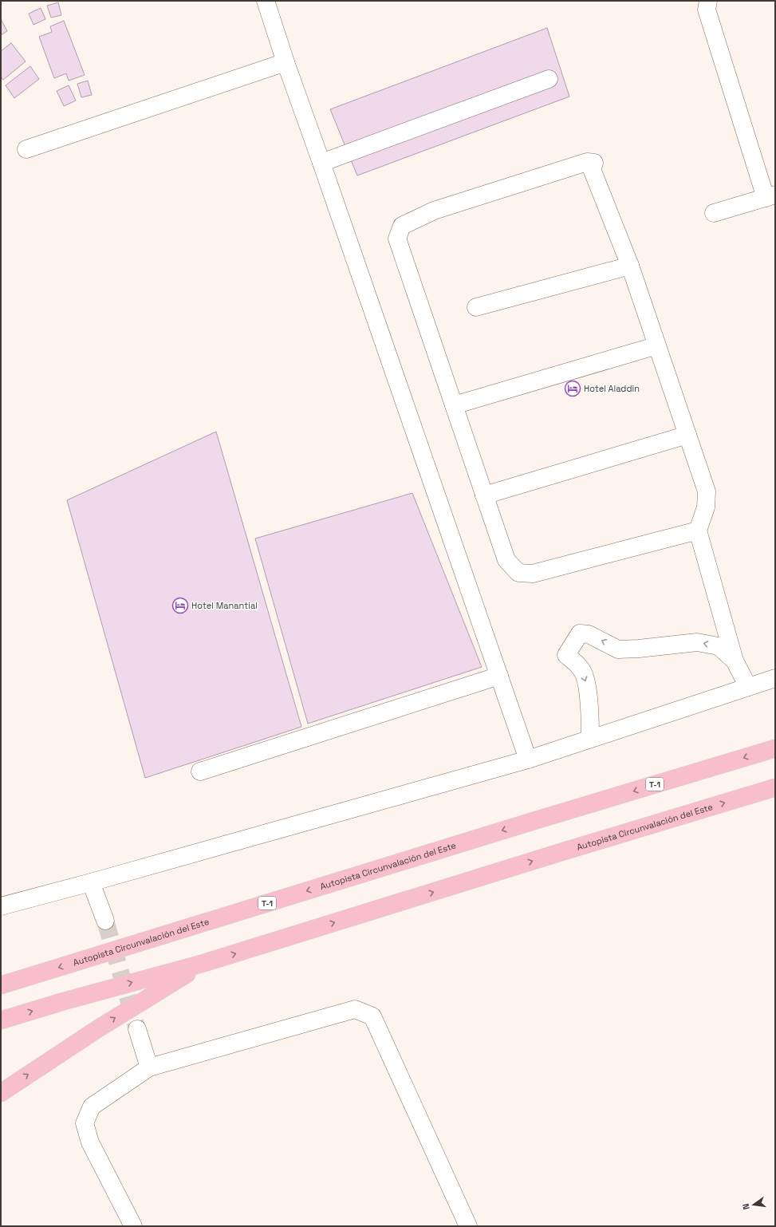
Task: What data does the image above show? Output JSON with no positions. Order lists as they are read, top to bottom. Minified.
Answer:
{"streets":{"highway":["T-1","Autopista Circunvalación del Este"]},"places":{"hotel":["Hotel Aladdin","Hotel Manantial"]},"north":"left"}
